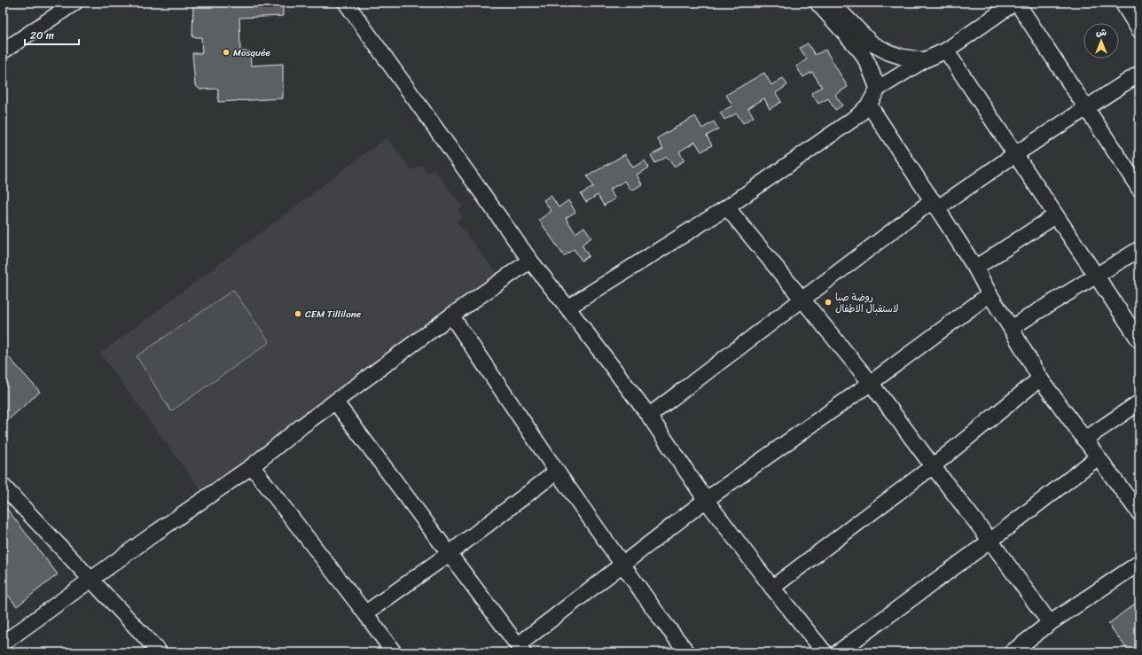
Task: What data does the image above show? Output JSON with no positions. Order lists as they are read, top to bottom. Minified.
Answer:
{"places":["Mosquée","روضة صبا لاستقبال الاطفال","CEM Tillilane"],"scale_bar":"20 m","north":"top"}
